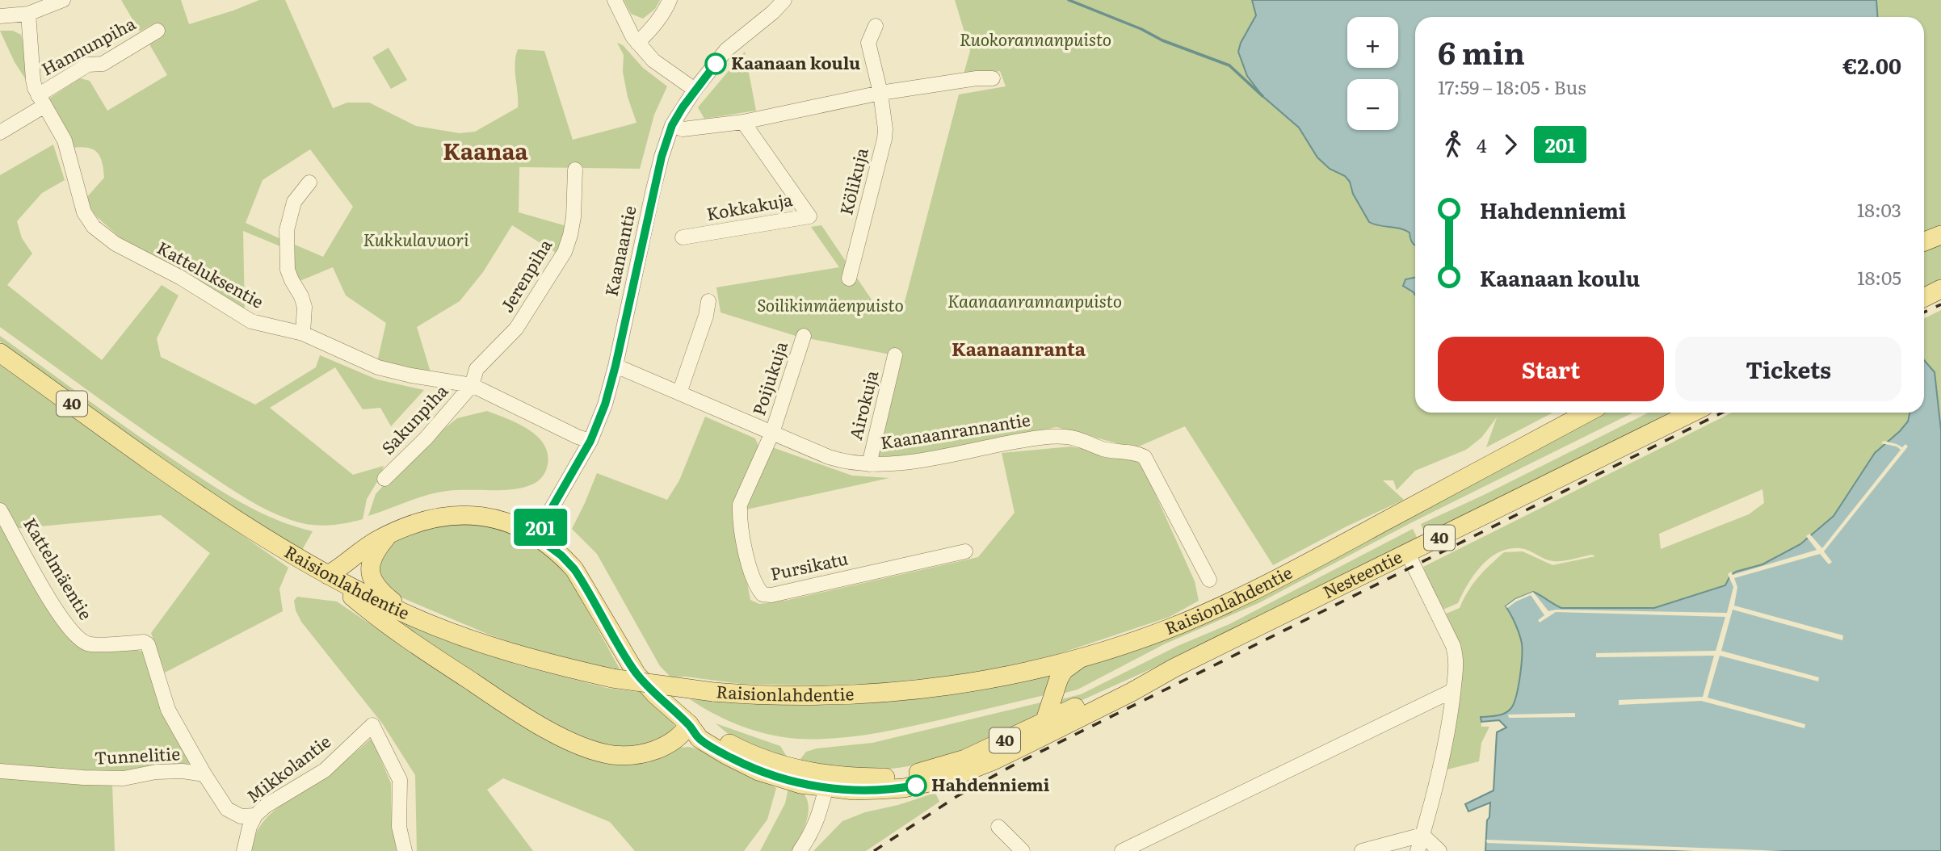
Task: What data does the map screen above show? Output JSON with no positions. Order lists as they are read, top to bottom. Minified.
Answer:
{"streets":{"main road":["40","Nesteentie","Raisionlahdentie"],"street":["Hannunpiha","Kölikuja","Kokkakuja","Kaanaantie","Katteluksentie","Jerenpiha","Poijukuja","Airokuja","Sakunpiha","Kaanaanrannantie","Pursikatu","Kattelmäentie","Tunnelitie","Mikkolantie"]},"crossings":[["Hannunpiha","Katteluksentie"],["Kaanaantie","Katteluksentie"],["Kaanaantie","40"],["Kaanaantie","Kaanaanrannantie"],["Katteluksentie","Jerenpiha"],["Katteluksentie","Sakunpiha"],["Jerenpiha","Sakunpiha"],["Poijukuja","Kaanaanrannantie"],["Poijukuja","Pursikatu"],["40","Nesteentie"],["40","Raisionlahdentie"],["Airokuja","Kaanaanrannantie"],["Kaanaanrannantie","Pursikatu"],["Kattelmäentie","Tunnelitie"]],"districts":["Kaanaa","Kaanaanranta"],"parks":["Ruokorannanpuisto","Kukkulavuori","Kaanaanrannanpuisto","Soilikinmäenpuisto"],"places":["Kaanaan koulu","Hahdenniemi"],"lines":["bus line 201"],"page":{"on_map":"201","map_buttons":["+","−"],"heading":["6 min","17:59 – 18:05 · Bus","€2.00"],"legs":["4","201"],"list":[{"name":"Hahdenniemi","value":"18:03"},{"name":"Kaanaan koulu","value":"18:05"}],"buttons":["Start","Tickets"]}}
